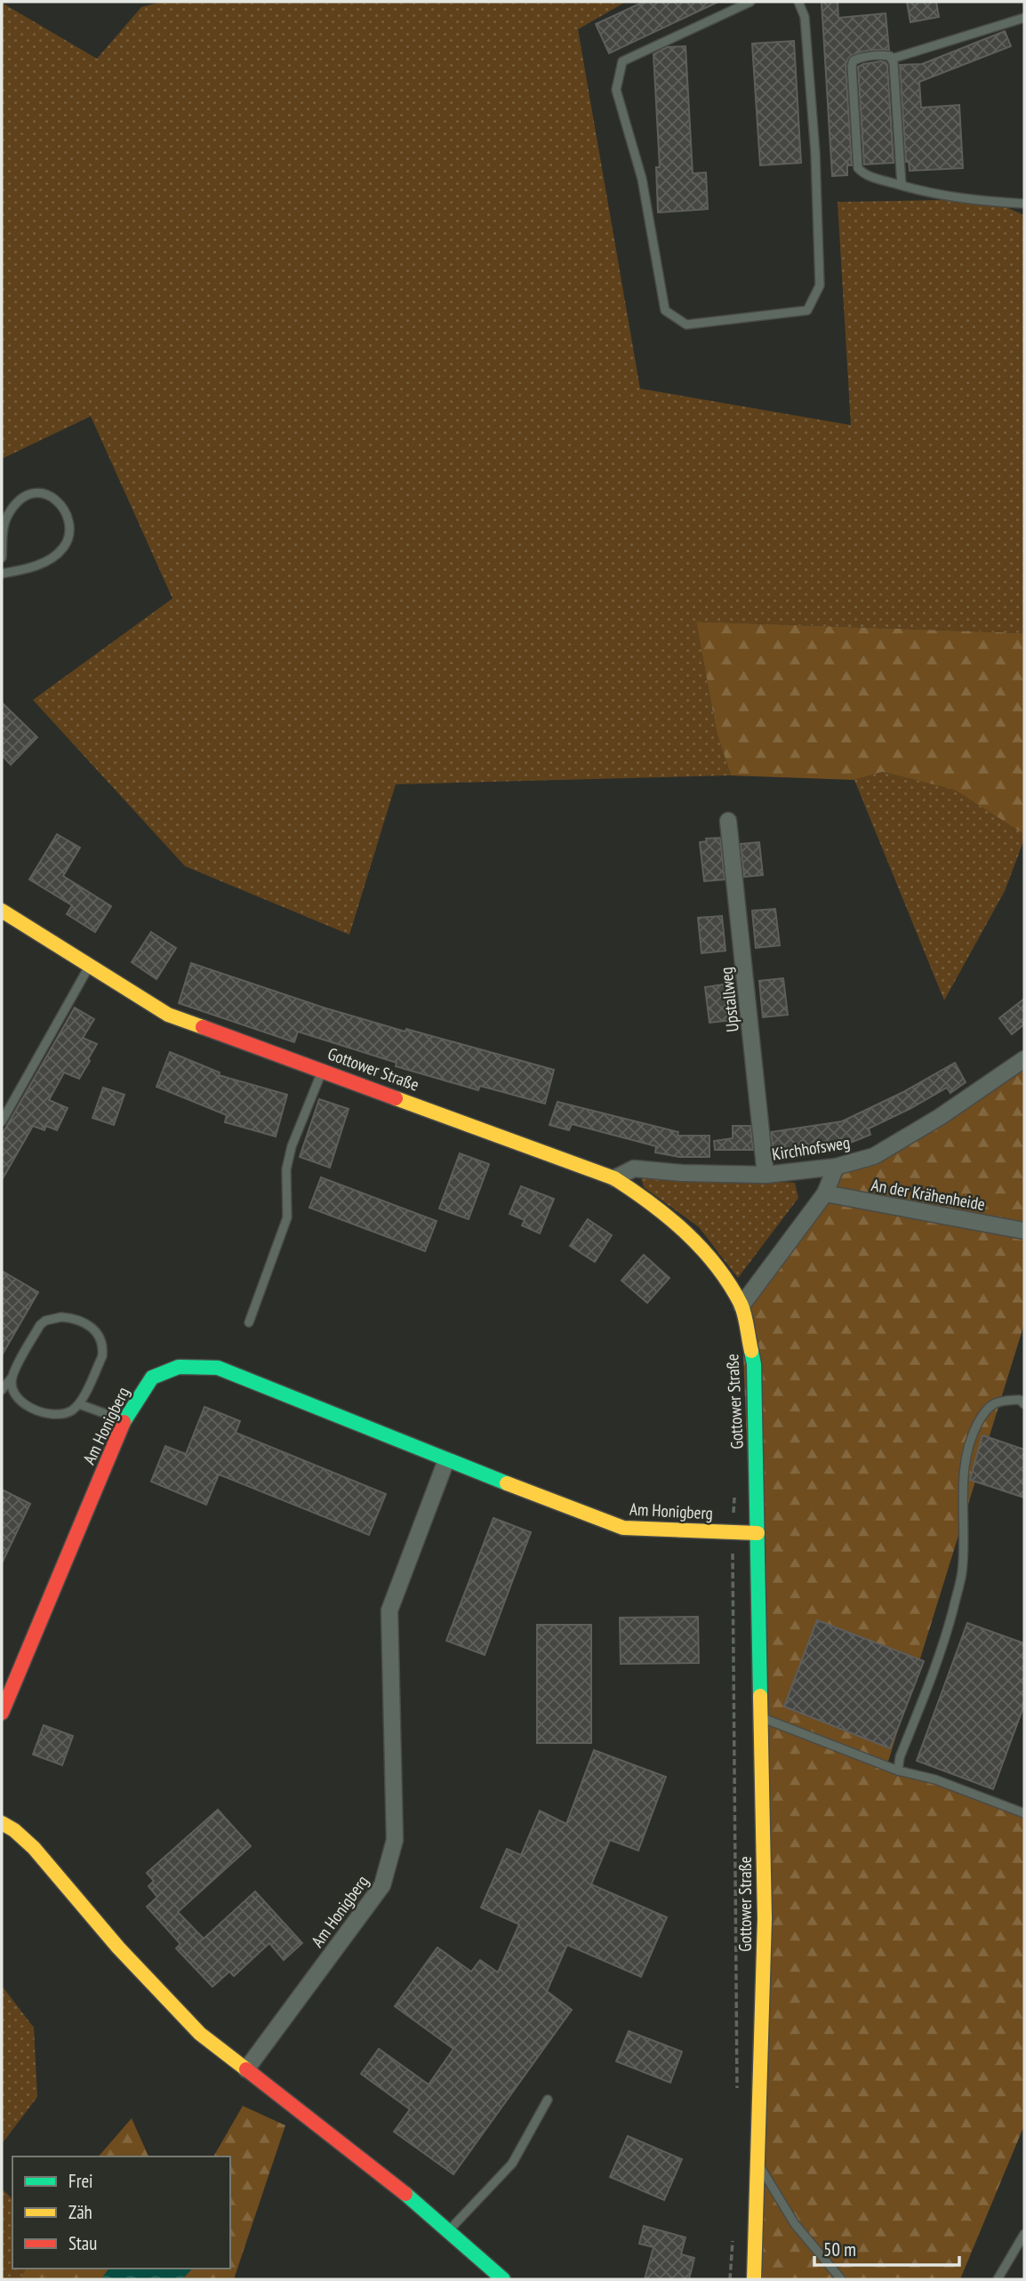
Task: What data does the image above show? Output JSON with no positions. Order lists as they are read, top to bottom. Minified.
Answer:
{"streets":{"street":["Upstallweg","Gottower Straße","Kirchhofsweg","An der Krähenheide","Am Honigberg"]},"crossings":[["Upstallweg","Kirchhofsweg"],["Gottower Straße","Kirchhofsweg"],["Gottower Straße","Am Honigberg"]],"legend":["Frei","Zäh","Stau"],"scale_bar":"50 m"}
